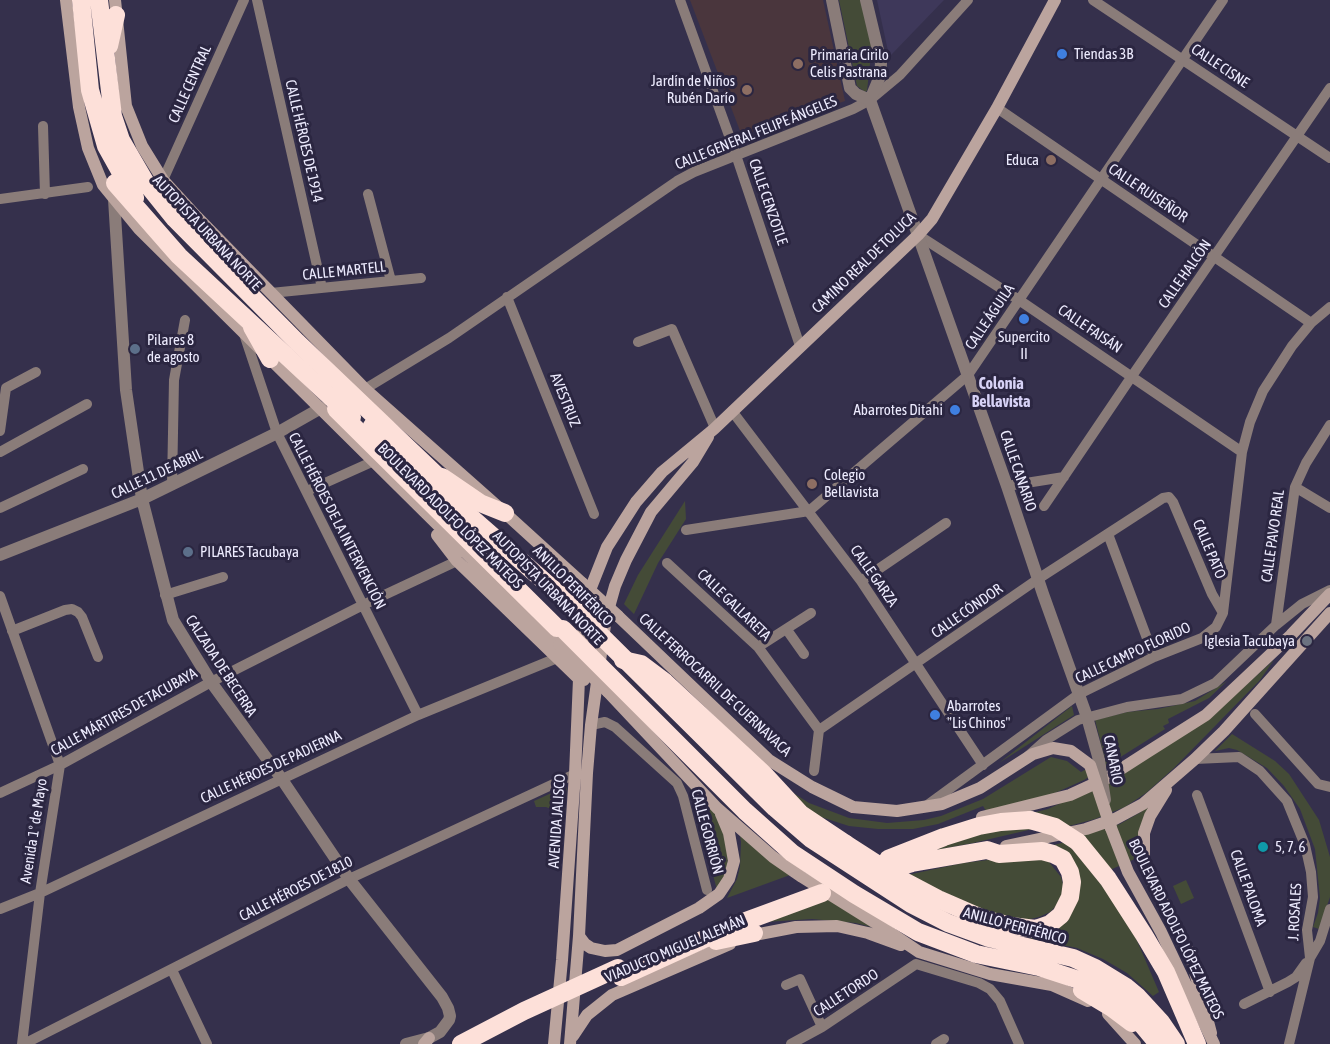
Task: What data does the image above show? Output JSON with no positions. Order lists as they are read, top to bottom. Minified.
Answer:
{"streets":{"highway":["AUTOPISTA URBANA NORTE","ANILLO PERIFÉRICO","VIADUCTO MIGUEL ALEMÁN"],"main road":["CAMINO REAL DE TOLUCA","BOULEVARD ADOLFO LÓPEZ MATEOS","CALLE FERROCARRIL DE CUERNAVACA","AVENIDA JALISCO"],"street":["CALLE CISNE","CALLE CENTRAL","CALLE GENERAL FELIPE ÁNGELES","CALLE HÉROES DE 1914","CALLE RUISEÑOR","CALLE CENZOTLE","CALLE MARTELL","CALLE HALCÓN","CALLE ÁGUILA","CALLE FAISÁN","AVESTRUZ","CALLE CANARIO","CALLE 11 DE ABRIL","CALLE HÉROES DE LA INTERVENCIÓN","CALLE PAVO REAL","CALLE PATO","CALLE GARZA","CALLE GALLARETA","CALLE CÓNDOR","CALLE CAMPO FLORIDO","CALZADA DE BECERRA","CALLE MÁRTIRES DE TACUBAYA","CANARIO","CALLE HÉROES DE PADIERNA","Avenida 1º de Mayo","CALLE GORRIÓN","CALLE PALOMA","CALLE HÉROES DE 1810","J. ROSALES","CALLE TORDO"]},"crossings":[["CALLE CISNE","CALLE HALCÓN"],["CALLE CISNE","CALLE ÁGUILA"],["CALLE GENERAL FELIPE ÁNGELES","CALLE CENZOTLE"],["CALLE GENERAL FELIPE ÁNGELES","AVESTRUZ"],["CALLE GENERAL FELIPE ÁNGELES","CALLE CANARIO"],["CALLE HÉROES DE 1914","CALLE MARTELL"],["CALLE RUISEÑOR","CAMINO REAL DE TOLUCA"],["CALLE RUISEÑOR","CALLE HALCÓN"],["CALLE RUISEÑOR","CALLE ÁGUILA"],["CALLE CENZOTLE","CAMINO REAL DE TOLUCA"],["CAMINO REAL DE TOLUCA","CALLE FAISÁN"],["CAMINO REAL DE TOLUCA","CALLE CANARIO"],["CAMINO REAL DE TOLUCA","CALLE GARZA"],["CAMINO REAL DE TOLUCA","ANILLO PERIFÉRICO"],["CAMINO REAL DE TOLUCA","CALLE FERROCARRIL DE CUERNAVACA"],["CAMINO REAL DE TOLUCA","AVENIDA JALISCO"],["CALLE HALCÓN","CALLE FAISÁN"],["CALLE ÁGUILA","CALLE FAISÁN"],["CALLE ÁGUILA","CALLE CANARIO"],["CALLE ÁGUILA","CALLE GARZA"],["CALLE FAISÁN","CALLE CANARIO"],["CALLE CANARIO","CALLE CÓNDOR"],["CALLE CANARIO","CALLE CAMPO FLORIDO"],["CALLE CANARIO","CALLE FERROCARRIL DE CUERNAVACA"],["CALLE CANARIO","CANARIO"],["CALLE 11 DE ABRIL","BOULEVARD ADOLFO LÓPEZ MATEOS"],["CALLE 11 DE ABRIL","CALLE HÉROES DE LA INTERVENCIÓN"],["CALLE 11 DE ABRIL","CALZADA DE BECERRA"],["BOULEVARD ADOLFO LÓPEZ MATEOS","CANARIO"],["CALLE HÉROES DE LA INTERVENCIÓN","CALLE MÁRTIRES DE TACUBAYA"],["CALLE HÉROES DE LA INTERVENCIÓN","CALLE HÉROES DE PADIERNA"],["CALLE PAVO REAL","CALLE FERROCARRIL DE CUERNAVACA"],["CALLE PATO","CALLE CÓNDOR"],["CALLE PATO","CALLE CAMPO FLORIDO"],["CALLE GARZA","CALLE CÓNDOR"],["CALLE GARZA","CALLE CAMPO FLORIDO"],["ANILLO PERIFÉRICO","AVENIDA JALISCO"],["CALLE GALLARETA","CALLE CÓNDOR"],["CALLE CAMPO FLORIDO","CALLE FERROCARRIL DE CUERNAVACA"],["CALZADA DE BECERRA","CALLE MÁRTIRES DE TACUBAYA"],["CALZADA DE BECERRA","CALLE HÉROES DE PADIERNA"],["CALZADA DE BECERRA","CALLE HÉROES DE 1810"],["CALLE FERROCARRIL DE CUERNAVACA","CANARIO"],["CALLE FERROCARRIL DE CUERNAVACA","AVENIDA JALISCO"],["CALLE MÁRTIRES DE TACUBAYA","Avenida 1º de Mayo"],["CALLE HÉROES DE PADIERNA","Avenida 1º de Mayo"],["AVENIDA JALISCO","CALLE GORRIÓN"],["AVENIDA JALISCO","CALLE HÉROES DE 1810"],["AVENIDA JALISCO","VIADUCTO MIGUEL ALEMÁN"],["Avenida 1º de Mayo","CALLE HÉROES DE 1810"],["VIADUCTO MIGUEL ALEMÁN","CALLE TORDO"]],"districts":["Colonia Bellavista"],"places":["Tiendas 3B","Primaria Cirilo Celis Pastrana","Jardín de Niños Rubén Darío","Educa","Supercito II","Pilares 8 de agosto","Abarrotes Ditahi","Colegio Bellavista","PILARES Tacubaya","Iglesia Tacubaya","Abarrotes \"Lis Chinos\"","5, 7, 6"]}
